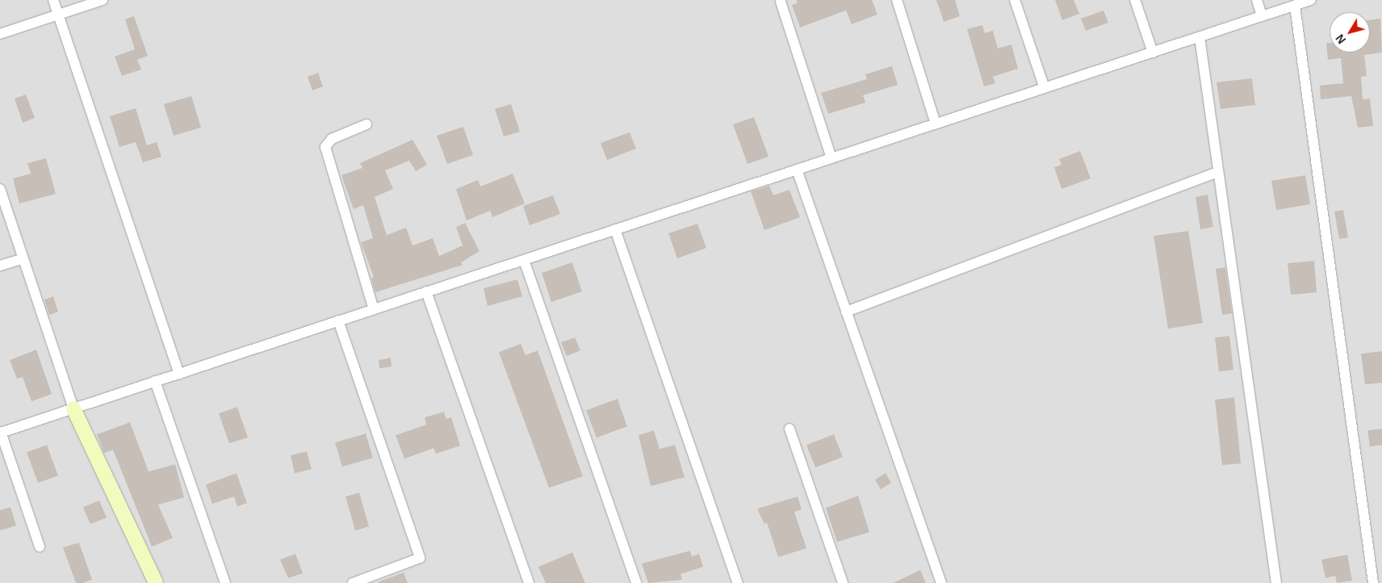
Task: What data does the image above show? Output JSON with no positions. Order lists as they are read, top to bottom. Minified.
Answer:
{"north":"bottom left"}
